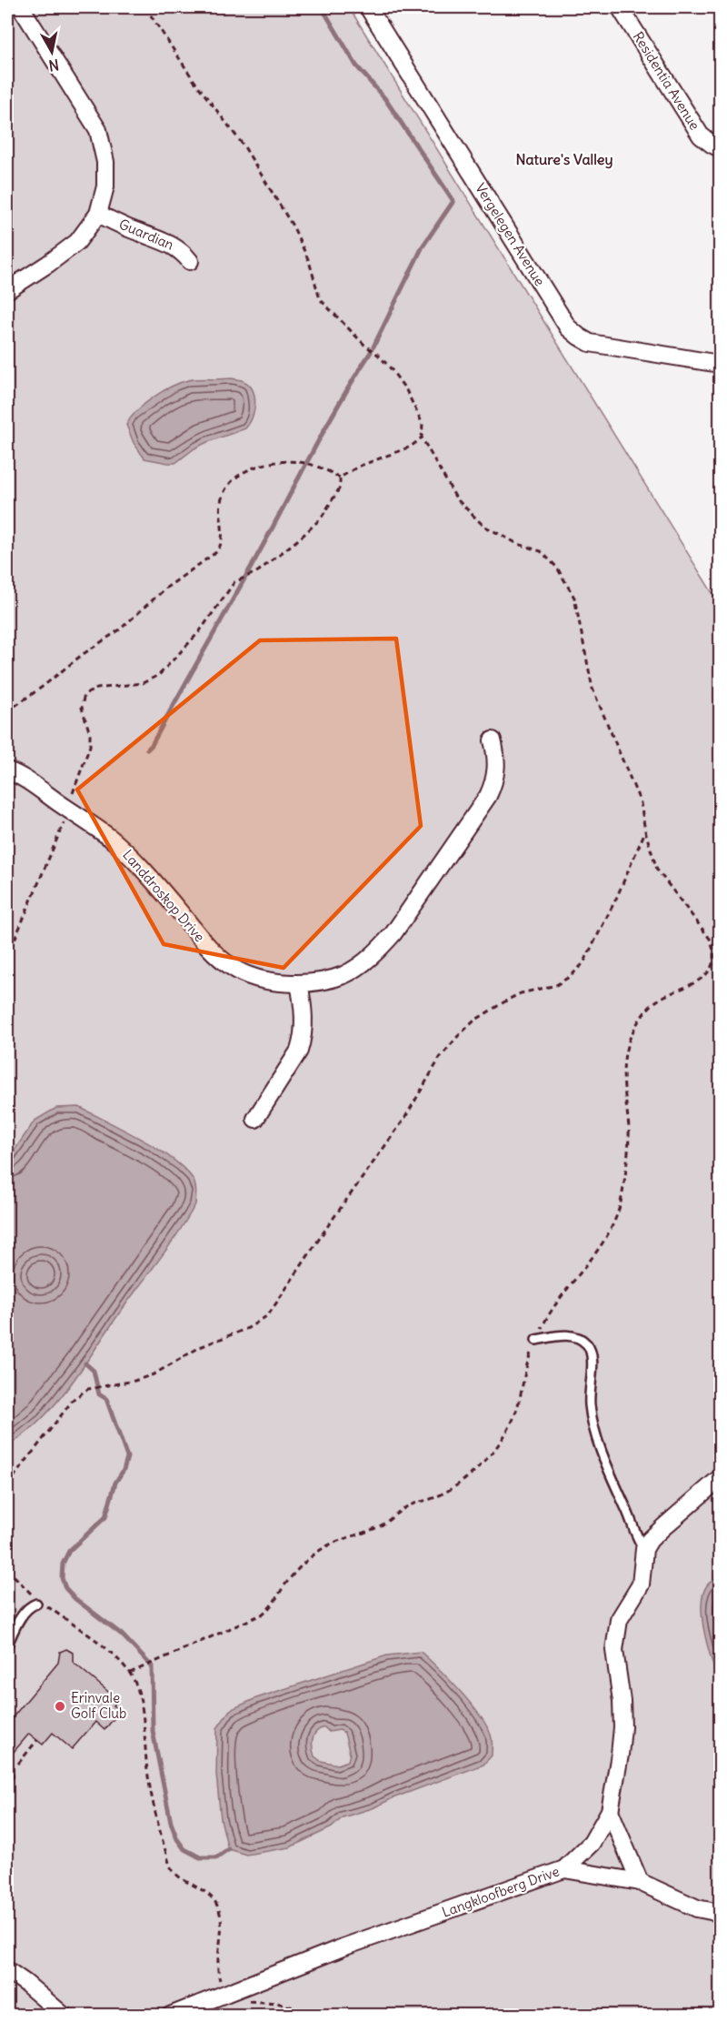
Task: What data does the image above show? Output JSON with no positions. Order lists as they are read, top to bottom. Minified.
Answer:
{"streets":{"street":["Residentia Avenue","Guardian","Vergelegen Avenue","Landdroskop Drive","Langkloofberg Drive"]},"districts":["Nature's Valley"],"places":["Erinvale Golf Club"],"north":"bottom"}
